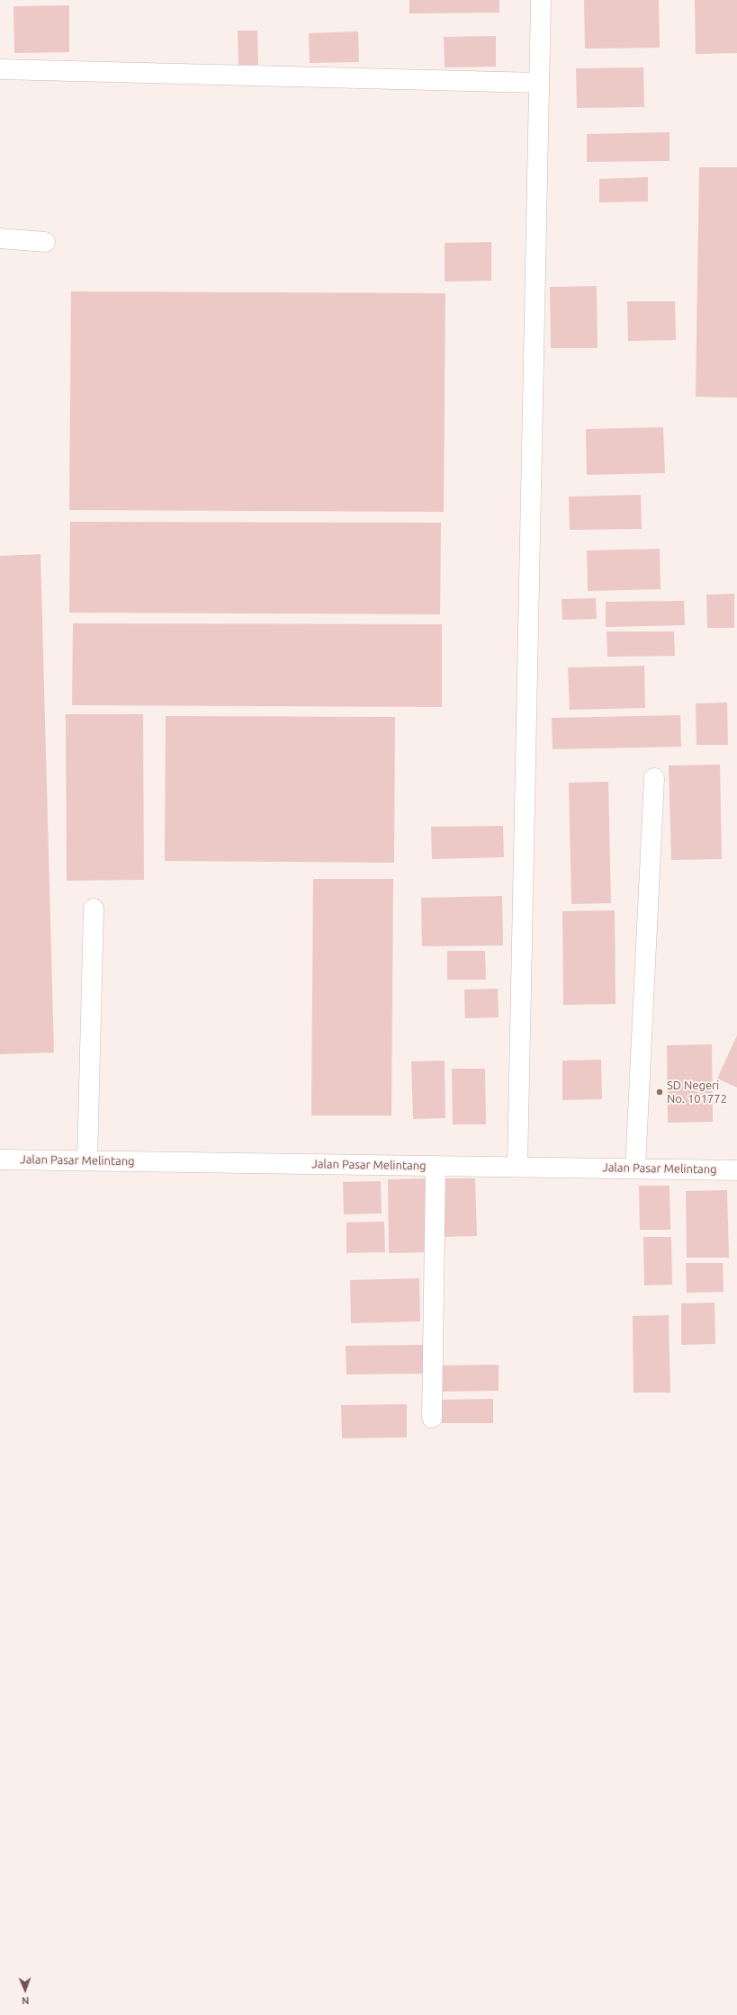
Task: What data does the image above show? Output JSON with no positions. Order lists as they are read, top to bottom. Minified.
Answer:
{"streets":{"street":["Jalan Pasar Melintang"]},"places":["SD Negeri No. 101772"],"north":"bottom"}
